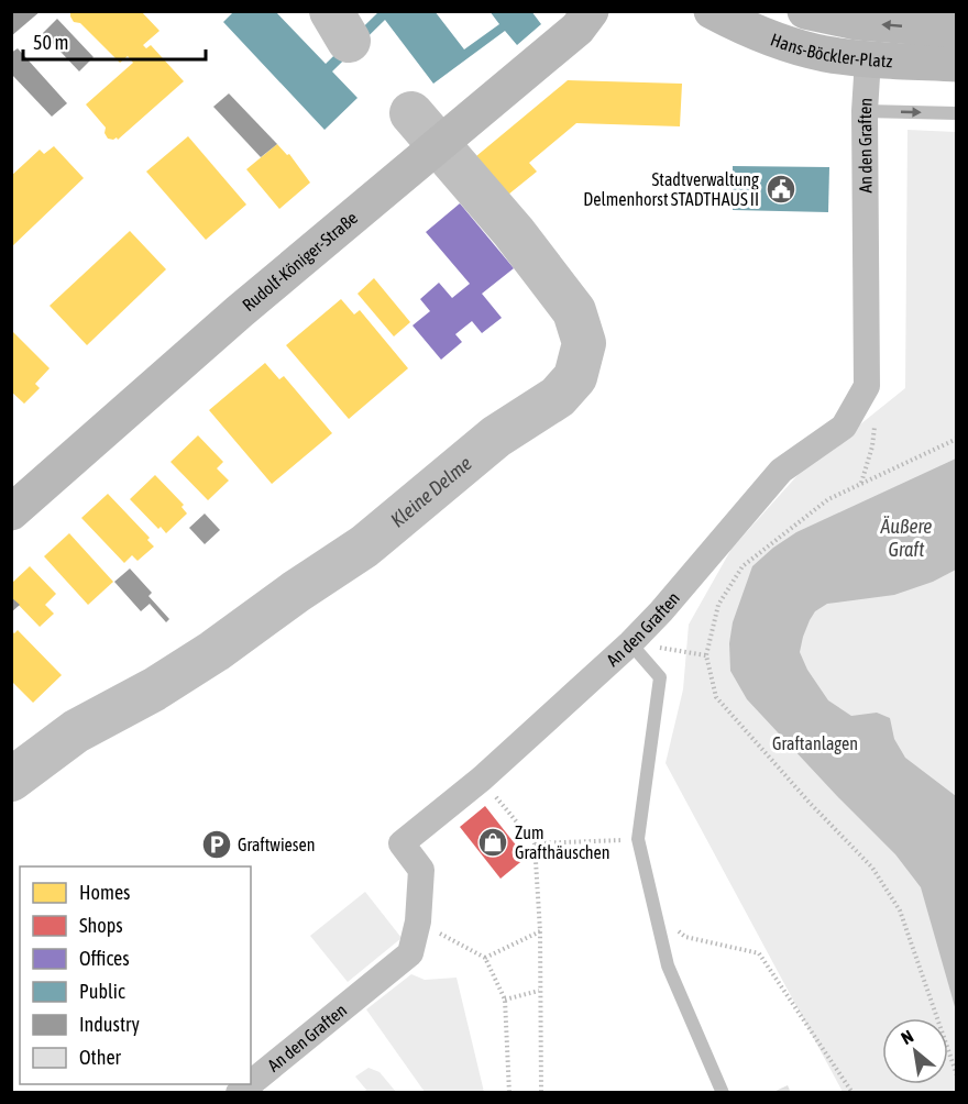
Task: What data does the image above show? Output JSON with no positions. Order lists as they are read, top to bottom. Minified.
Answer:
{"streets":{"main road":["Hans-Böckler-Platz","Rudolf-Königer-Straße"],"street":["An den Graften"]},"crossings":[["Hans-Böckler-Platz","An den Graften"]],"water":["Kleine Delme","Äußere Graft"],"parks":["Graftanlagen"],"places":{"public building":["Stadtverwaltung Delmenhorst STADTHAUS II"],"shop":["Zum Grafthäuschen"],"parking":["Graftwiesen"]},"legend":["Homes","Shops","Offices","Public","Industry","Other"],"scale_bar":"50 m","north":"top left"}
